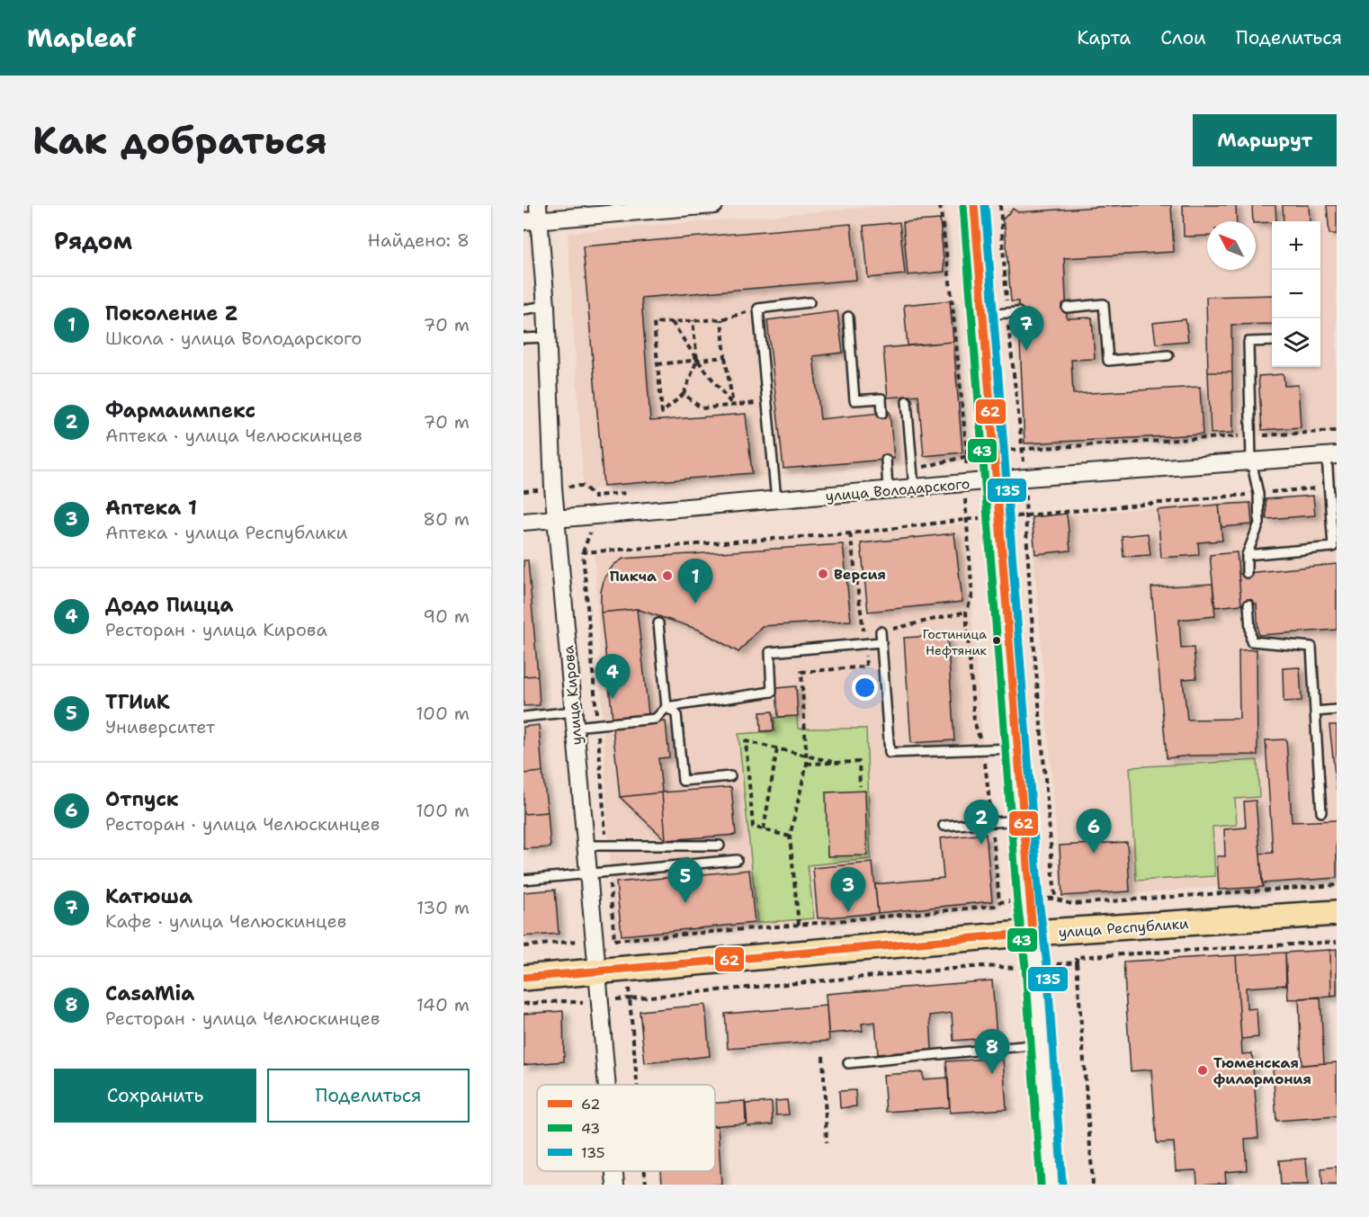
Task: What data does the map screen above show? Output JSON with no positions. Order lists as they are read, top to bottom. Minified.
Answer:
{"streets":{"main road":["улица Республики"],"street":["улица Володарского","улица Кирова"]},"crossings":[["улица Володарского","улица Кирова"],["улица Кирова","улица Республики"]],"places":["Версия","Пикча","Гостиница Нефтяник","Тюменская филармония"],"lines":["transit line 62","transit line 135","transit line 43"],"legend":["62","43","135"],"north":"top left","page":{"header":"Mapleaf","nav":["Карта","Слои","Поделиться"],"buttons":["Маршрут",["Сохранить","Поделиться"]],"title":"Как добраться","heading":["Рядом","Найдено: 8"],"map_buttons":["+","−"],"list":[{"mark":"1","name":"Поколение Z","note":"Школа · улица Володарского","value":"70 m"},{"mark":"2","name":"Фармаимпекс","note":"Аптека · улица Челюскинцев","value":"70 m"},{"mark":"3","name":"Аптека 1","note":"Аптека · улица Республики","value":"80 m"},{"mark":"4","name":"Додо Пицца","note":"Ресторан · улица Кирова","value":"90 m"},{"mark":"5","name":"ТГИиК","note":"Университет","value":"100 m"},{"mark":"6","name":"Отпуск","note":"Ресторан · улица Челюскинцев","value":"100 m"},{"mark":"7","name":"Катюша","note":"Кафе · улица Челюскинцев","value":"130 m"},{"mark":"8","name":"CasaMia","note":"Ресторан · улица Челюскинцев","value":"140 m"}],"pins":["7","1","4","2","6","5","3","8"]}}
